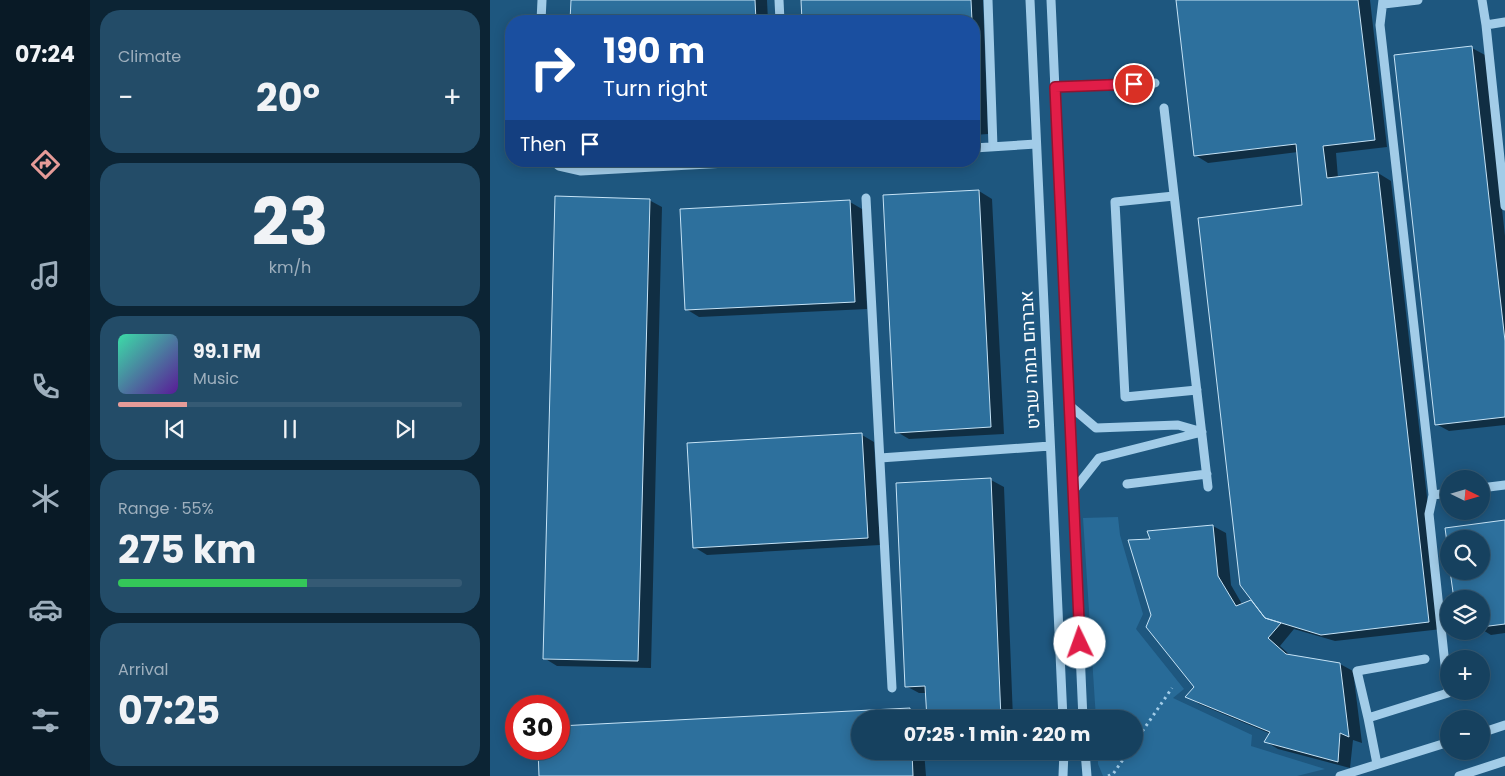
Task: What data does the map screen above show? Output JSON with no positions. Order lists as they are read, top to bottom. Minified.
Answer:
{"streets":{"street":["אברהם בומה שביט"]},"north":"right","page":{"tabs":"07:24","tile":["Climate",["23","km/h"],["Range · 55%","275 km"],["Arrival","07:25"]],"turn":["190 m","Turn right"],"heat":["−","20°","+"],"then":"Then","song":["99.1 FM","Music"],"map_buttons":["+","−"],"limit":"30","trip":"07:25 · 1 min · 220 m"}}
